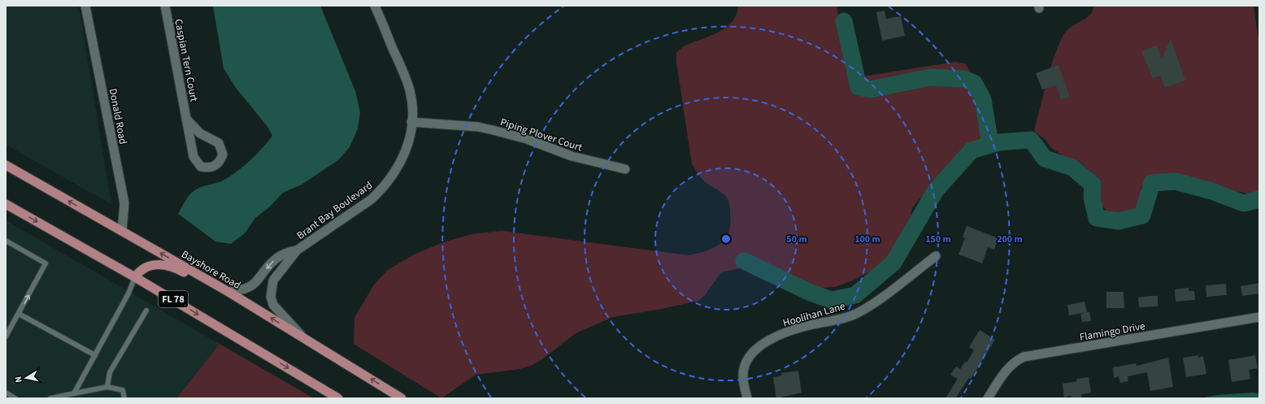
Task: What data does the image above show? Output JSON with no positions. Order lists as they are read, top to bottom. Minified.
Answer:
{"streets":{"main road":["Bayshore Road","FL 78"],"street":["Caspian Tern Court","Donald Road","Piping Plover Court","Brant Bay Boulevard","Hoolihan Lane","Flamingo Drive"]},"crossings":[["Donald Road","Bayshore Road"],["Piping Plover Court","Brant Bay Boulevard"],["Brant Bay Boulevard","Bayshore Road"]],"north":"left","rings":["50 m","100 m","150 m","200 m"]}
